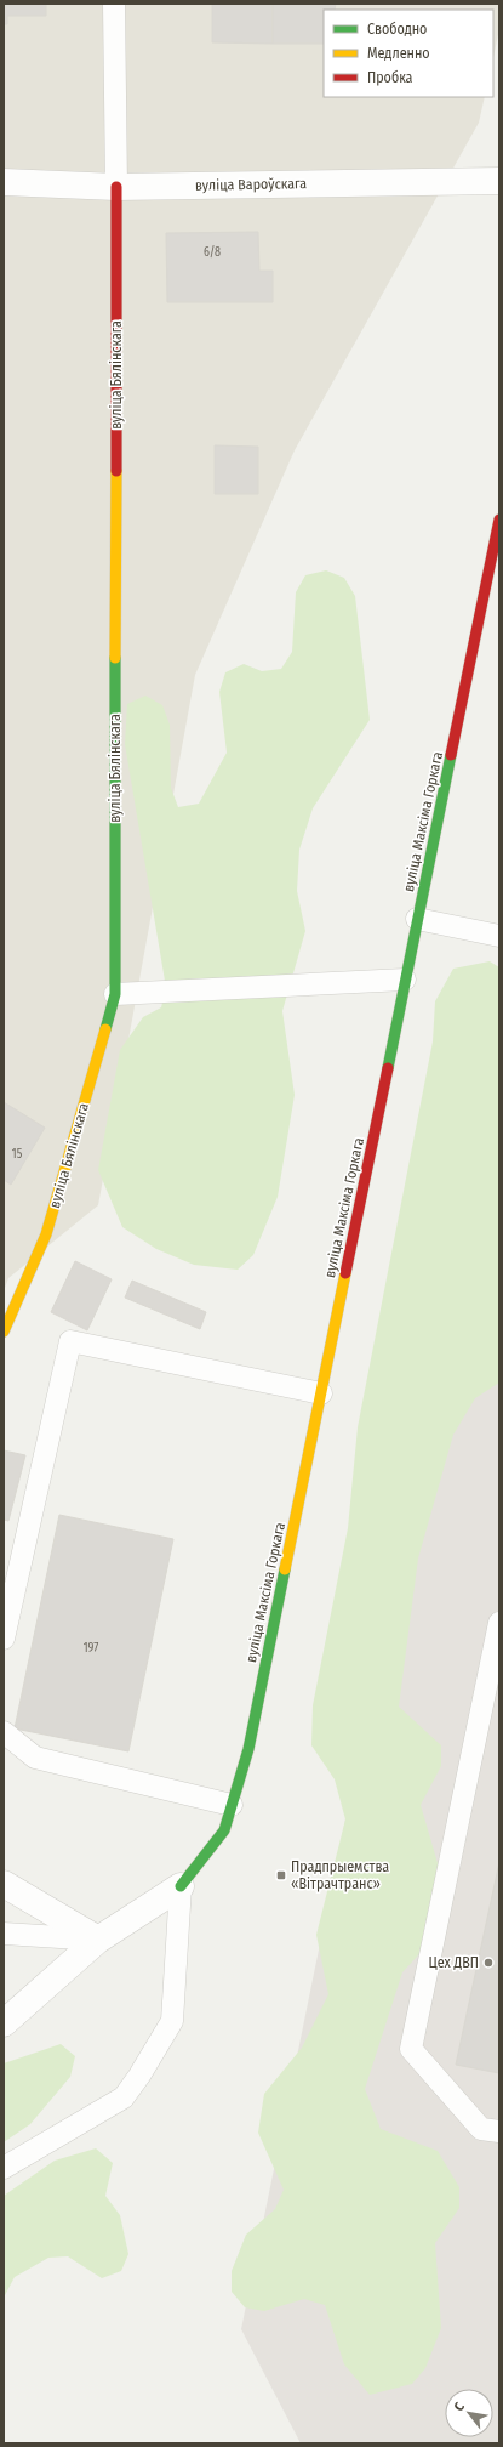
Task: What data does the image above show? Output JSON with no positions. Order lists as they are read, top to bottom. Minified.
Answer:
{"streets":{"main road":["вуліца Бялінскага","вуліца Максіма Горкага"],"street":["вуліца Вароўскага"]},"crossings":[["вуліца Вароўскага","вуліца Бялінскага"]],"places":{"transit":["Прадпрыемства «Вітрачтранс»"],"other":["Цех ДВП"]},"house_numbers":["6/8","15","197"],"legend":["Свободно","Медленно","Пробка"],"north":"top left"}
